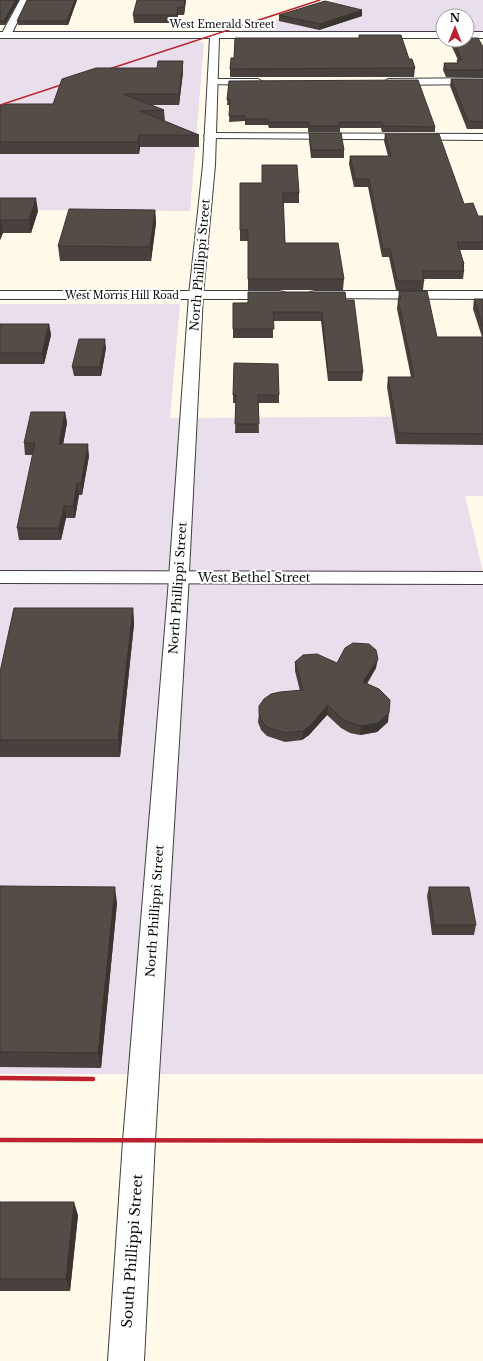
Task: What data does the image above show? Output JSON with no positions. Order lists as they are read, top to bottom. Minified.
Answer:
{"streets":{"street":["West Emerald Street","North Phillippi Street","West Morris Hill Road","West Bethel Street","South Phillippi Street"]},"crossings":[["West Emerald Street","North Phillippi Street"],["North Phillippi Street","West Morris Hill Road"],["North Phillippi Street","West Bethel Street"],["North Phillippi Street","South Phillippi Street"]],"north":"top"}
